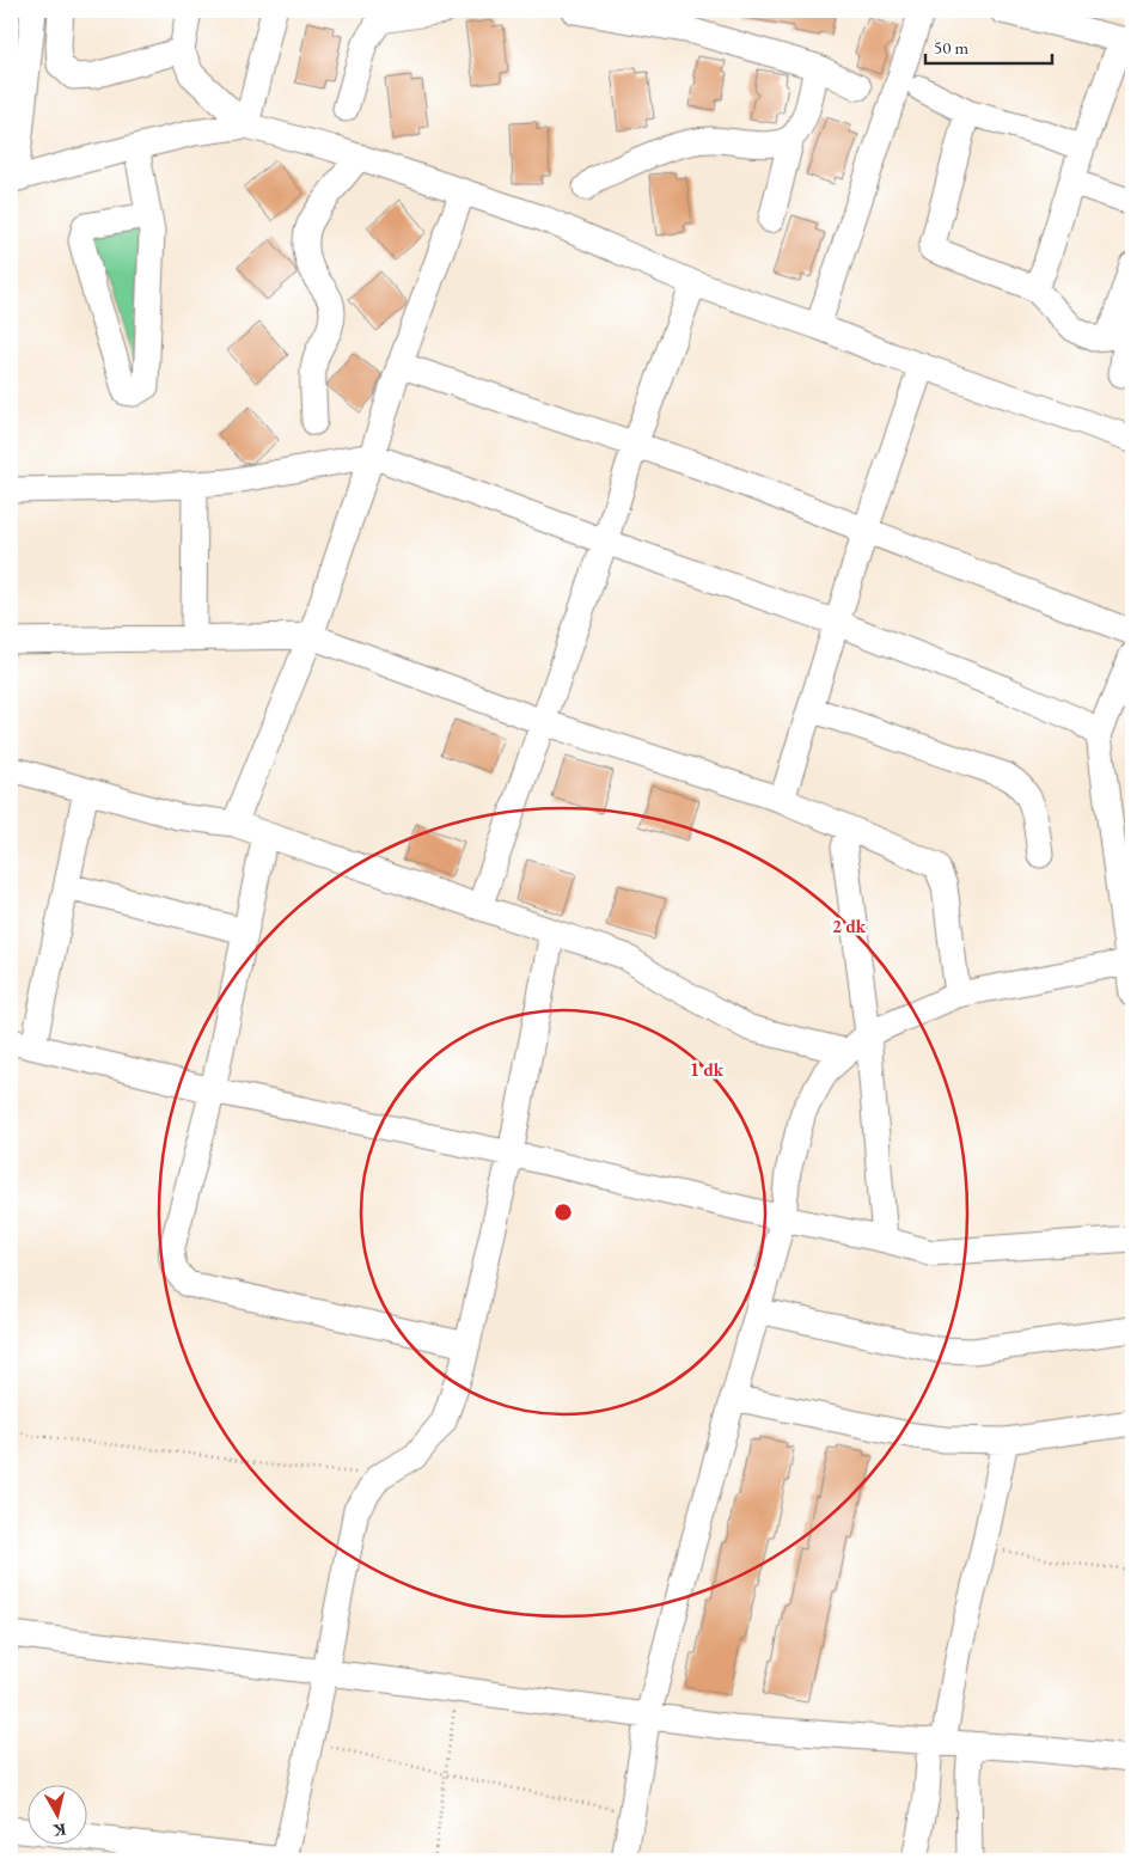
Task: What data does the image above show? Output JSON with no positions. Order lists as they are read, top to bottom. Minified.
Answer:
{"scale_bar":"50 m","north":"bottom","rings":["2 dk","1 dk"]}
